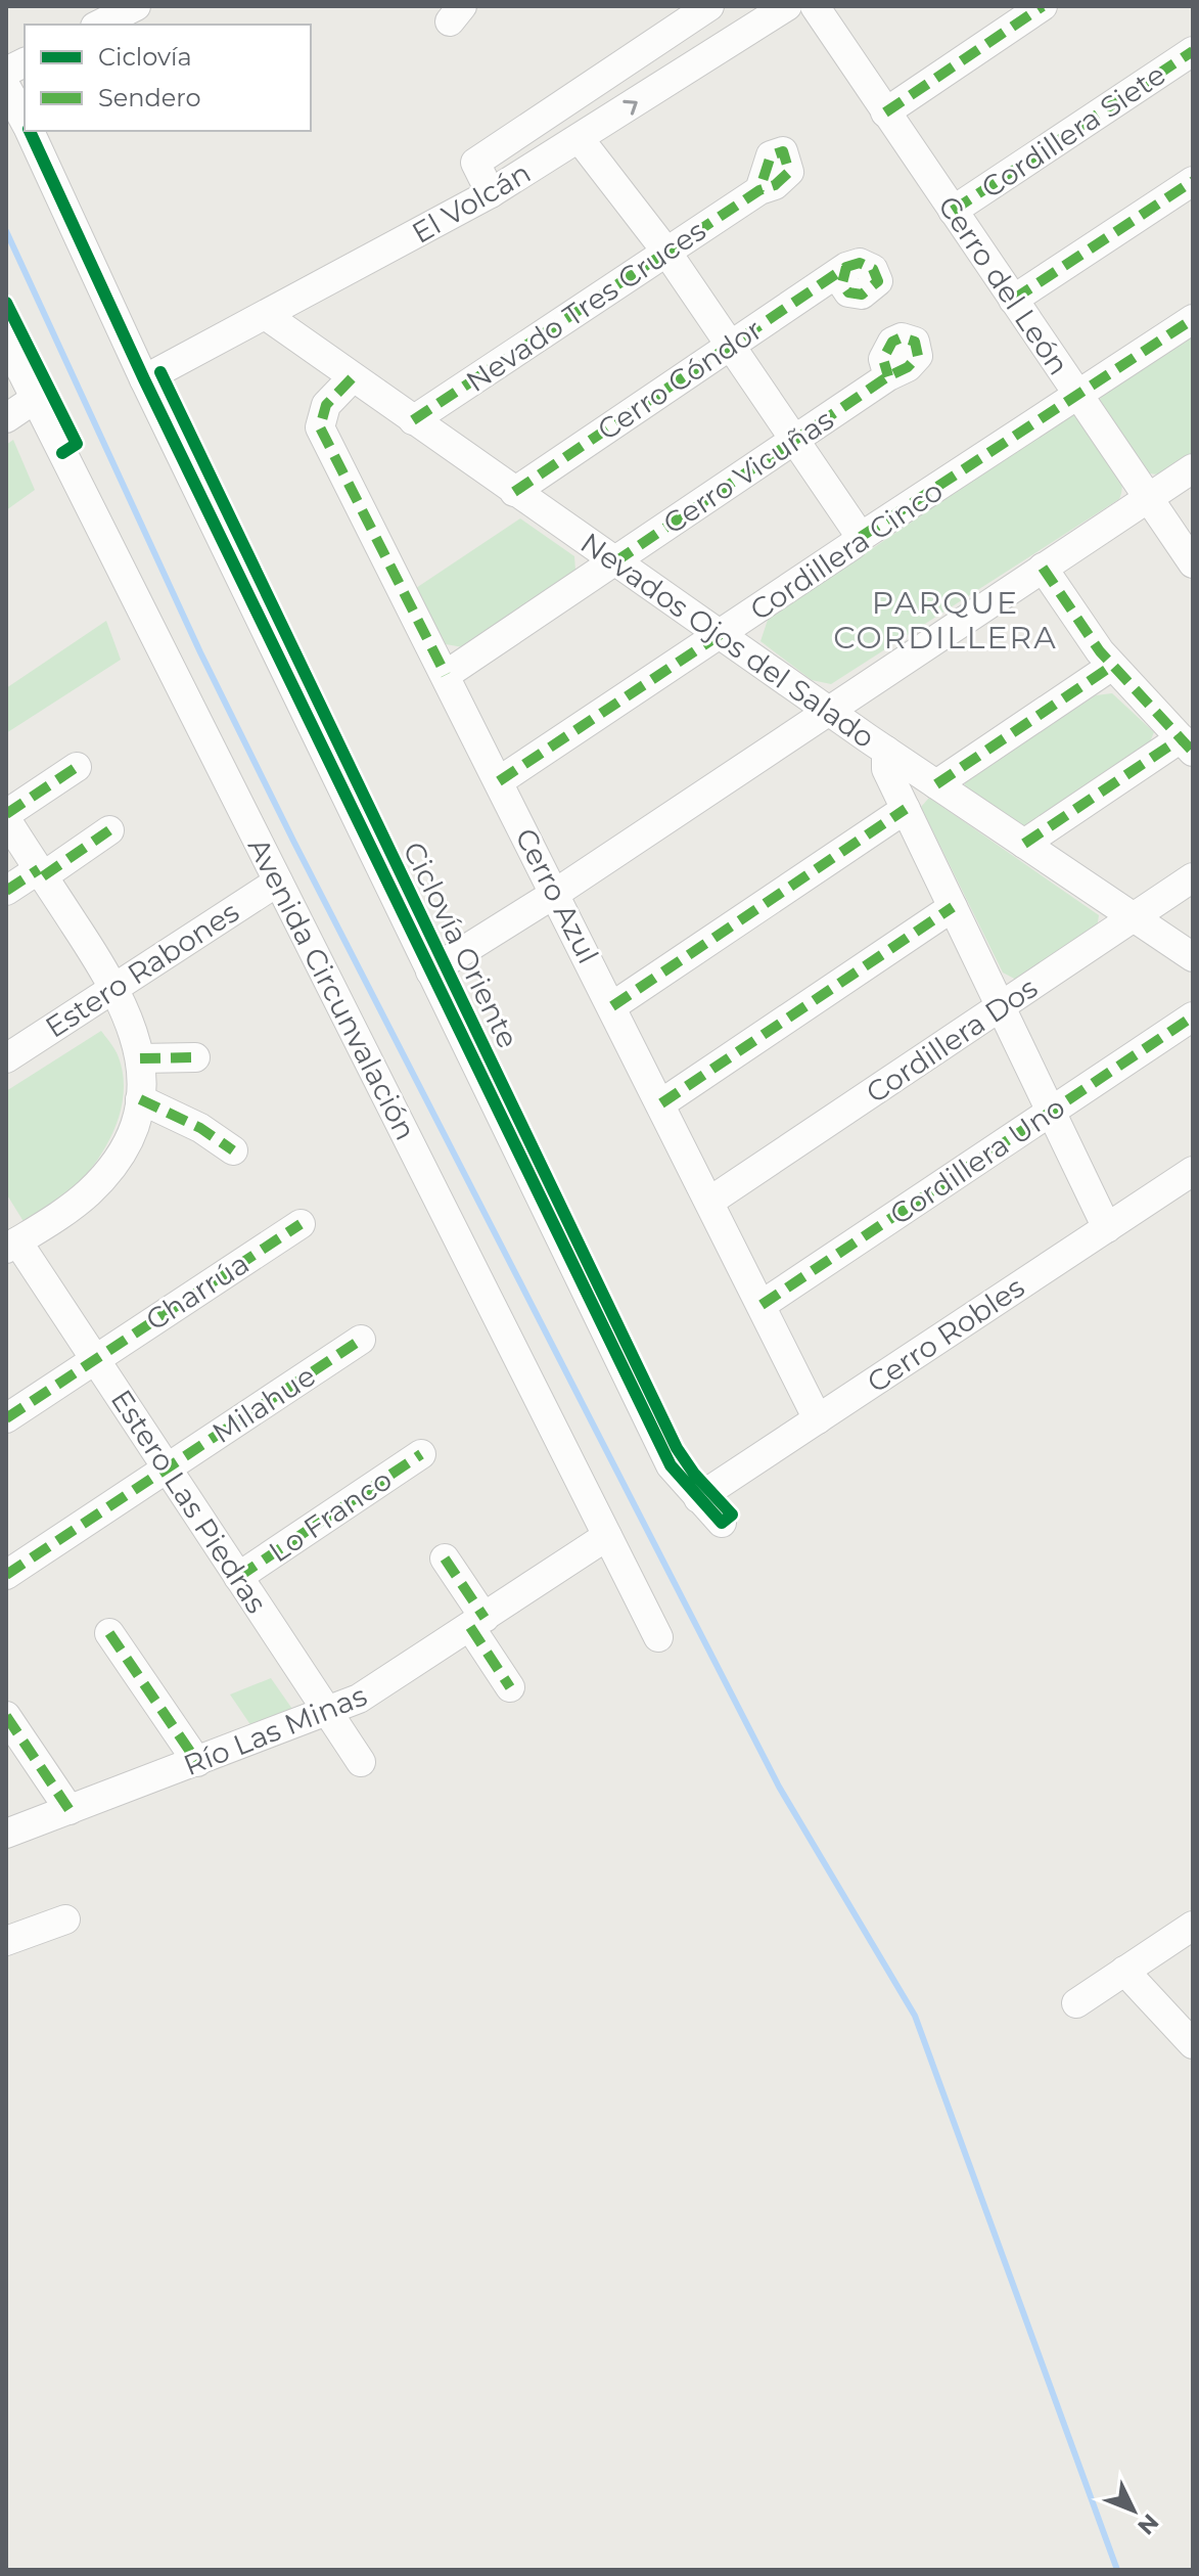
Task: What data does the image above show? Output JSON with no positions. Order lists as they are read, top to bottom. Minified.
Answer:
{"streets":{"street":["Cordillera Siete","El Volcán","Cerro del León","Nevado Tres Cruces","Cerro Cóndor","Cerro Vicuñas","Cordillera Cinco","Nevados Ojos del Salado","Cerro Azul","Estero Rabones","Avenida Circunvalación","Cordillera Dos","Cordillera Uno","Charrúa","Cerro Robles","Milahue","Estero Las Piedras","Lo Franco","Río Las Minas"],"cycle path":["Ciclovía Oriente"]},"crossings":[["Cordillera Siete","Cerro del León"],["El Volcán","Nevados Ojos del Salado"],["Cerro del León","Cordillera Cinco"],["Nevado Tres Cruces","Nevados Ojos del Salado"],["Cerro Cóndor","Nevados Ojos del Salado"],["Cerro Vicuñas","Nevados Ojos del Salado"],["Cerro Vicuñas","Cerro Azul"],["Cordillera Cinco","Nevados Ojos del Salado"],["Cordillera Cinco","Cerro Azul"],["Nevados Ojos del Salado","Cerro Azul"],["Nevados Ojos del Salado","Cordillera Dos"],["Cerro Azul","Cordillera Dos"],["Cerro Azul","Cordillera Uno"],["Cerro Azul","Cerro Robles"],["Estero Rabones","Avenida Circunvalación"],["Avenida Circunvalación","Río Las Minas"],["Charrúa","Estero Las Piedras"],["Milahue","Estero Las Piedras"],["Estero Las Piedras","Lo Franco"],["Estero Las Piedras","Río Las Minas"]],"districts":["PARQUE CORDILLERA"],"legend":["Ciclovía","Sendero"],"north":"bottom right"}
